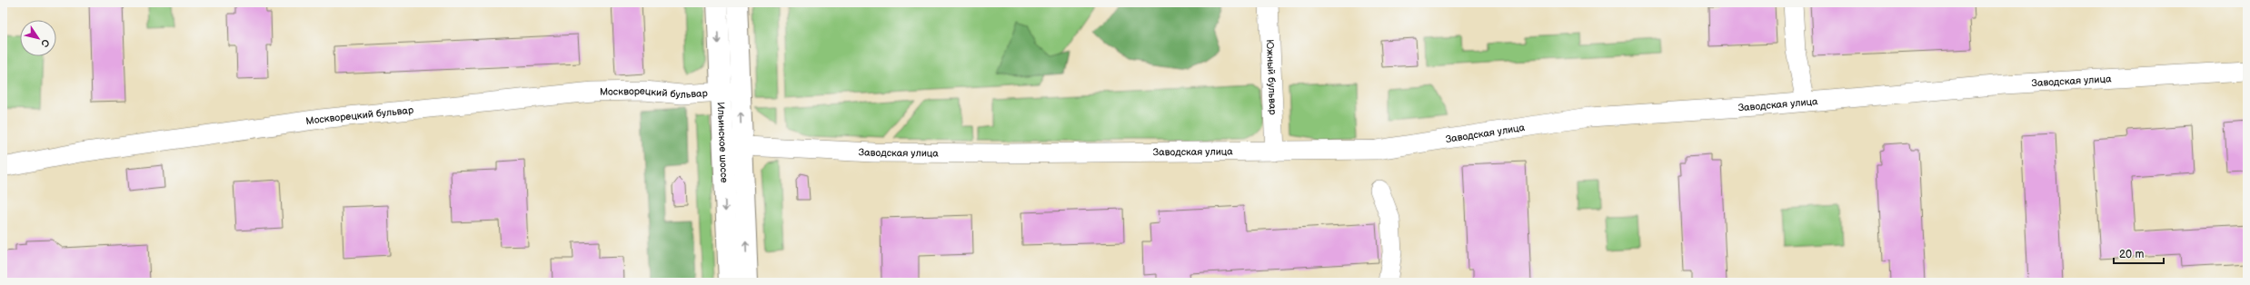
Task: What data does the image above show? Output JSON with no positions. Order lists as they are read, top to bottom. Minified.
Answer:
{"streets":{"main road":["Ильинское шоссе"],"street":["Южный бульвар","Заводская улица","Москворецкий бульвар"]},"crossings":[["Южный бульвар","Заводская улица"],["Заводская улица","Ильинское шоссе"],["Москворецкий бульвар","Ильинское шоссе"]],"scale_bar":"20 m","north":"bottom right"}
